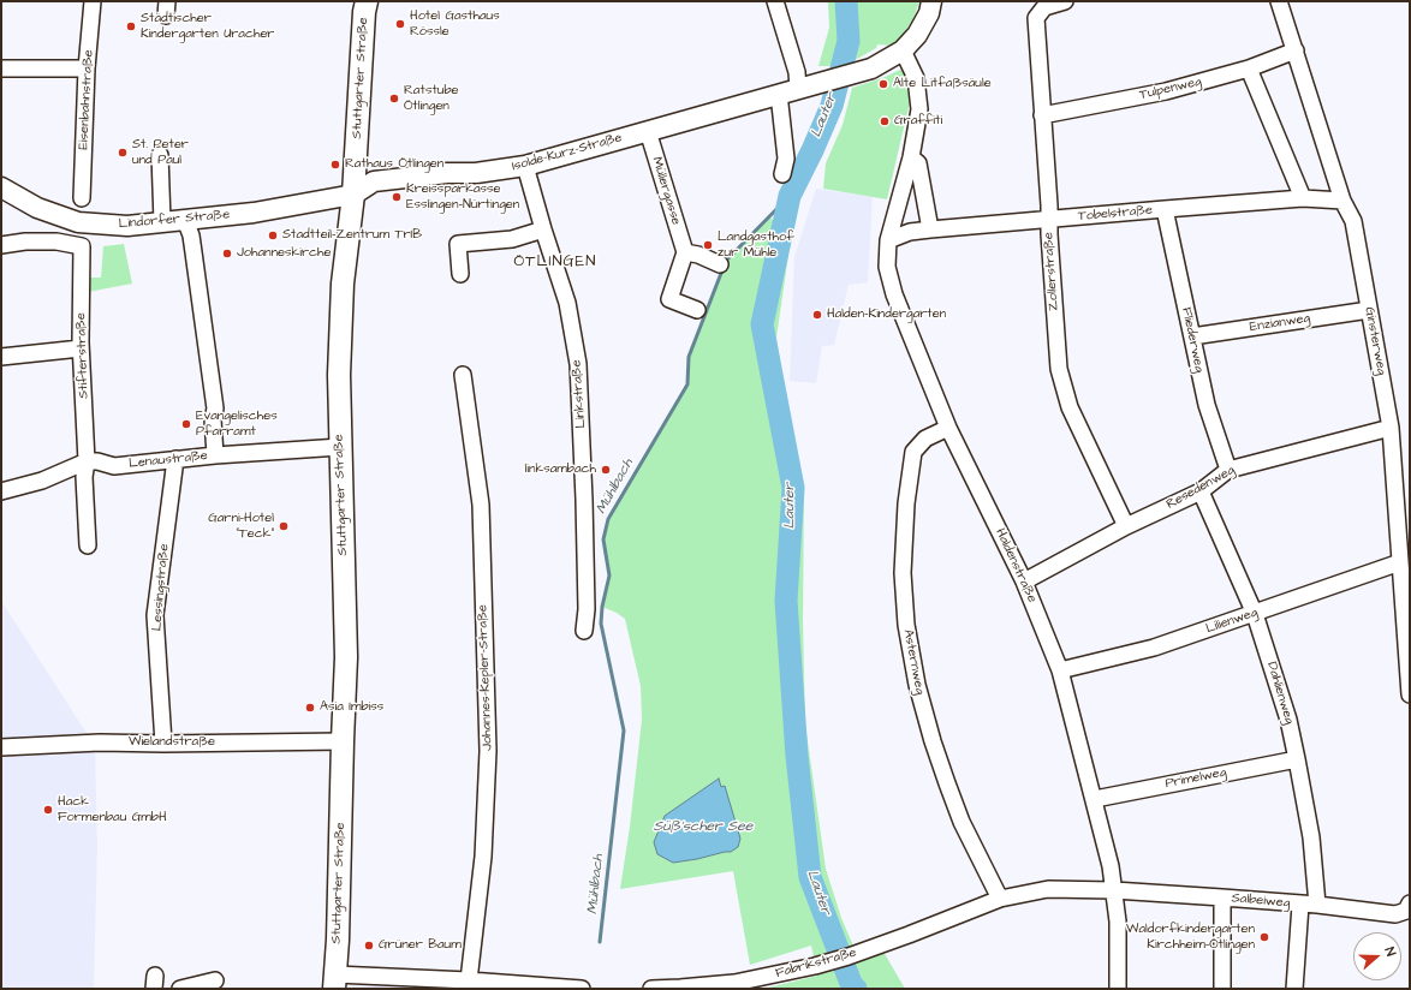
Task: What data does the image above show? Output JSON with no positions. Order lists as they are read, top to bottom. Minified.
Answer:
{"streets":{"main road":["Stuttgarter Straße"],"street":["Tulpenweg","Eisenbahnstraße","Isolde-Kurz-Straße","Müllergasse","Tobelstraße","Lindorfer Straße","Zollerstraße","Enzianweg","Fliederweg","Ginsterweg","Stifterstraße","Linkstraße","Lenaustraße","Resedenweg","Haldenstraße","Lessingstraße","Lilienweg","Asternweg","Johannes-Kepler-Straße","Dahlienweg","Wielandstraße","Primelweg","Salbeiweg","Fabrikstraße"]},"crossings":[["Stuttgarter Straße","Isolde-Kurz-Straße"],["Stuttgarter Straße","Lindorfer Straße"],["Stuttgarter Straße","Lenaustraße"],["Stuttgarter Straße","Wielandstraße"],["Tulpenweg","Zollerstraße"],["Tulpenweg","Ginsterweg"],["Isolde-Kurz-Straße","Müllergasse"],["Isolde-Kurz-Straße","Lindorfer Straße"],["Isolde-Kurz-Straße","Linkstraße"],["Isolde-Kurz-Straße","Haldenstraße"],["Tobelstraße","Zollerstraße"],["Tobelstraße","Fliederweg"],["Tobelstraße","Ginsterweg"],["Tobelstraße","Haldenstraße"],["Zollerstraße","Resedenweg"],["Enzianweg","Fliederweg"],["Enzianweg","Ginsterweg"],["Fliederweg","Resedenweg"],["Ginsterweg","Resedenweg"],["Ginsterweg","Lilienweg"],["Stifterstraße","Lenaustraße"],["Lenaustraße","Lessingstraße"],["Resedenweg","Haldenstraße"],["Resedenweg","Dahlienweg"],["Haldenstraße","Lilienweg"],["Haldenstraße","Asternweg"],["Haldenstraße","Primelweg"],["Haldenstraße","Salbeiweg"],["Lessingstraße","Wielandstraße"],["Lilienweg","Dahlienweg"],["Asternweg","Fabrikstraße"],["Dahlienweg","Primelweg"],["Dahlienweg","Salbeiweg"]],"districts":["ÖTLINGEN"],"water":["Lauter","Mühlbach","Süß'scher See"],"places":["Hotel Gasthaus Rössle","Städtischer Kindergarten Uracher","Alte Litfaßsäule","Ratstube Ötlingen","Graffiti","St. Peter und Paul","Rathaus Ötlingen","Kreissparkasse Esslingen-Nürtingen","Stadtteil-Zentrum TrIB","Landgasthof zur Mühle","Johanneskirche","Halden-Kindergarten","Evangelisches Pfarramt","linksambach","Garni-Hotel \"Teck\"","Asia Imbiss","Hack Formenbau GmbH","Waldorfkindergarten Kirchheim-Ötlingen","Grüner Baum"],"north":"right"}
